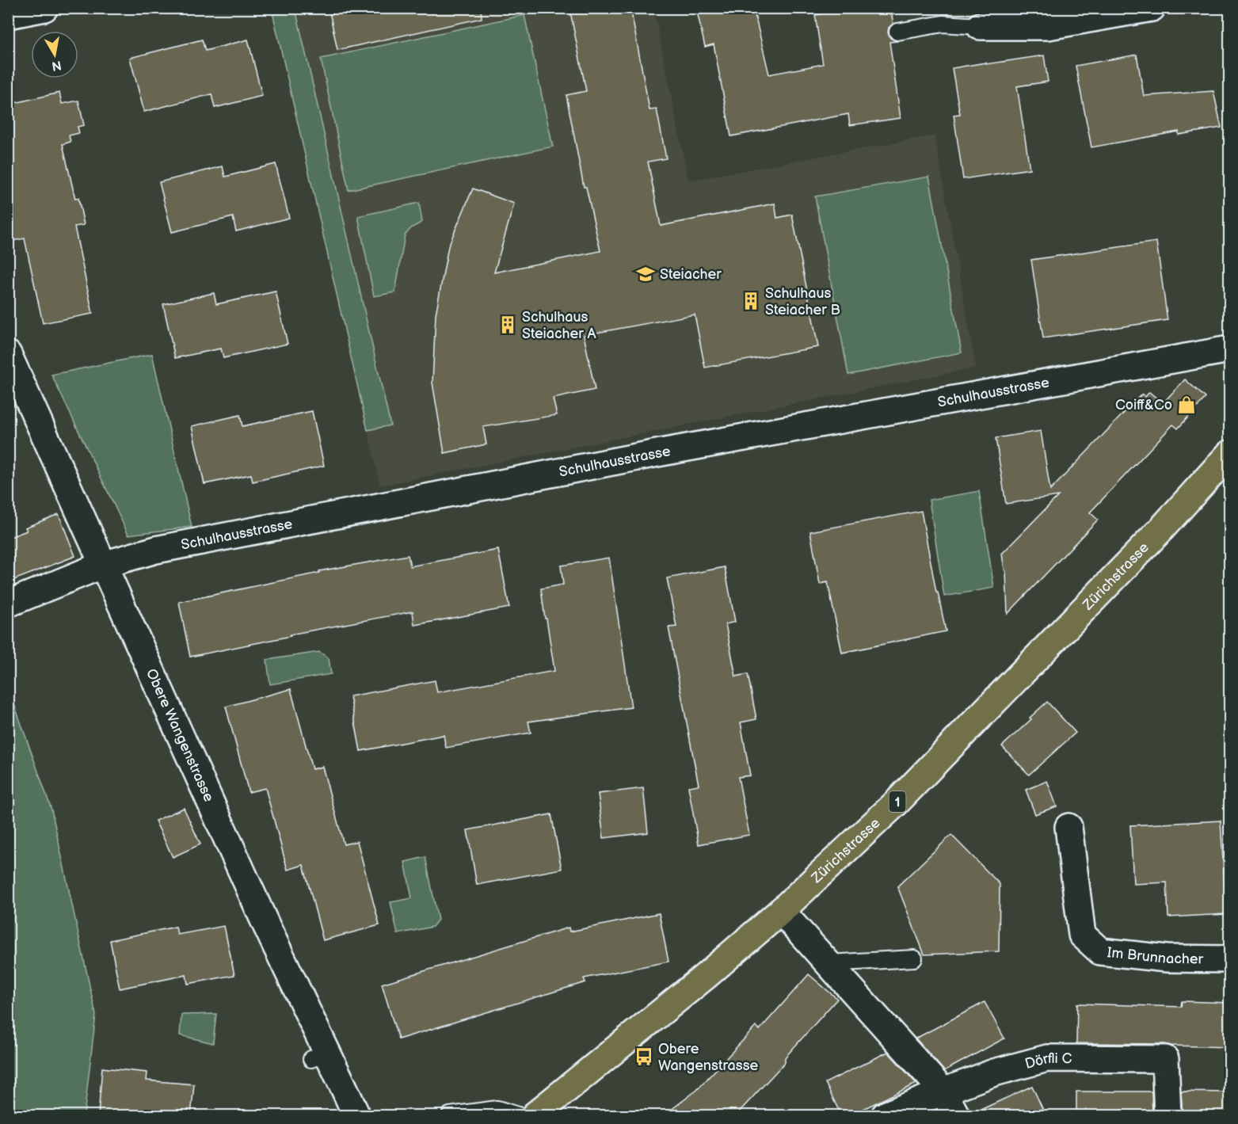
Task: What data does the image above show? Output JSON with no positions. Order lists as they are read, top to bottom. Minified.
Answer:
{"streets":{"main road":["Zürichstrasse","1"],"street":["Schulhausstrasse","Obere Wangenstrasse","Im Brunnacher","Dörfli C"]},"crossings":[["Schulhausstrasse","Obere Wangenstrasse"]],"places":{"school or university":["Steiacher"],"building":["Schulhaus Steiacher B","Schulhaus Steiacher A"],"shop":["Coiff&Co"],"bus stop":["Obere Wangenstrasse"]},"north":"bottom"}
